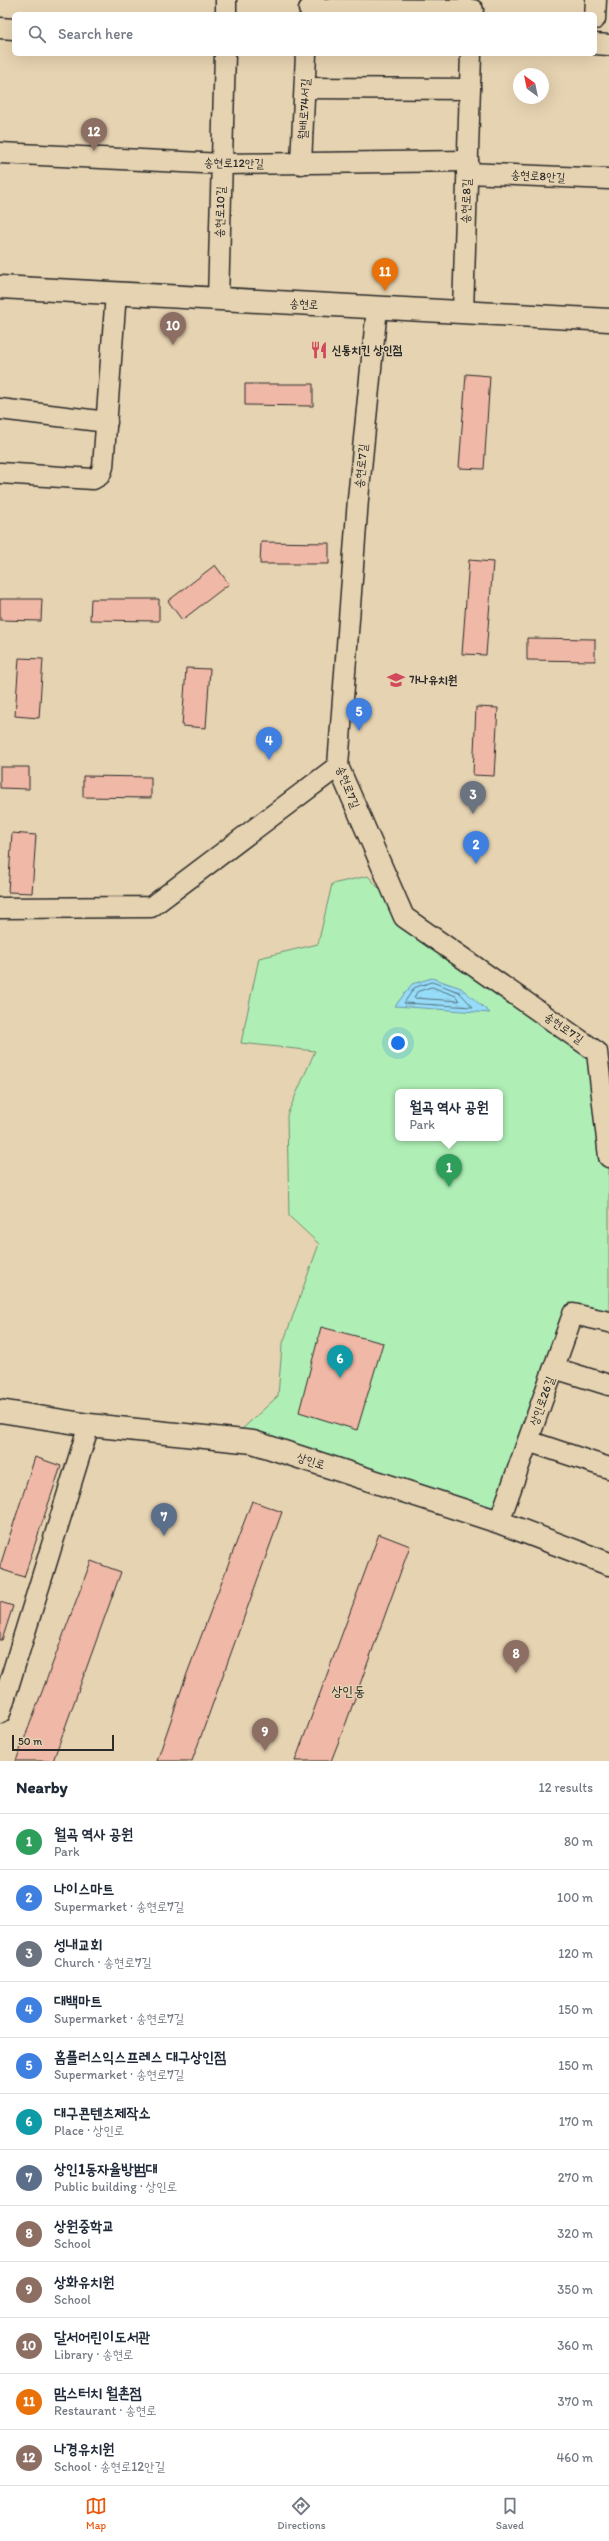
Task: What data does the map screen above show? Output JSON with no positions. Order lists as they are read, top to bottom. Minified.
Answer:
{"streets":{"main road":["송현로","상인로"],"street":["월배로74서길","송현로12안길","송현로8안길","송현로8길","송현로10길","송현로7길","상인로26길"]},"crossings":[["월배로74서길","송현로12안길"],["송현로12안길","송현로8안길"],["송현로12안길","송현로8길"],["송현로12안길","송현로10길"],["송현로8안길","송현로8길"],["송현로8길","송현로"],["송현로10길","송현로"],["송현로","송현로7길"],["상인로26길","상인로"]],"districts":["상인동"],"places":{"restaurant":["신통치킨 상인점"],"school or university":["가나유치원"]},"scale_bar":"50 m","north":"top left","page":{"search":"Search here","pins":["12","11","10","5","4","3","2","1","6","7","8","9"],"popup":["월곡 역사 공원","Park"],"scale":"50 m","heading":["Nearby","12 results"],"list":[{"mark":"1","name":"월곡 역사 공원","note":"Park","value":"80 m"},{"mark":"2","name":"나이스마트","note":"Supermarket · 송현로7길","value":"100 m"},{"mark":"3","name":"성내교회","note":"Church · 송현로7길","value":"120 m"},{"mark":"4","name":"대백마트","note":"Supermarket · 송현로7길","value":"150 m"},{"mark":"5","name":"홈플러스익스프레스 대구상인점","note":"Supermarket · 송현로7길","value":"150 m"},{"mark":"6","name":"대구콘텐츠제작소","note":"Place · 상인로","value":"170 m"},{"mark":"7","name":"상인1동자율방범대","note":"Public building · 상인로","value":"270 m"},{"mark":"8","name":"상원중학교","note":"School","value":"320 m"},{"mark":"9","name":"상화유치원","note":"School","value":"350 m"},{"mark":"10","name":"달서어린이도서관","note":"Library · 송현로","value":"360 m"},{"mark":"11","name":"맘스터치 월촌점","note":"Restaurant · 송현로","value":"370 m"},{"mark":"12","name":"나경유치원","note":"School · 송현로12안길","value":"460 m"}],"nav":["Map","Directions","Saved"]}}
